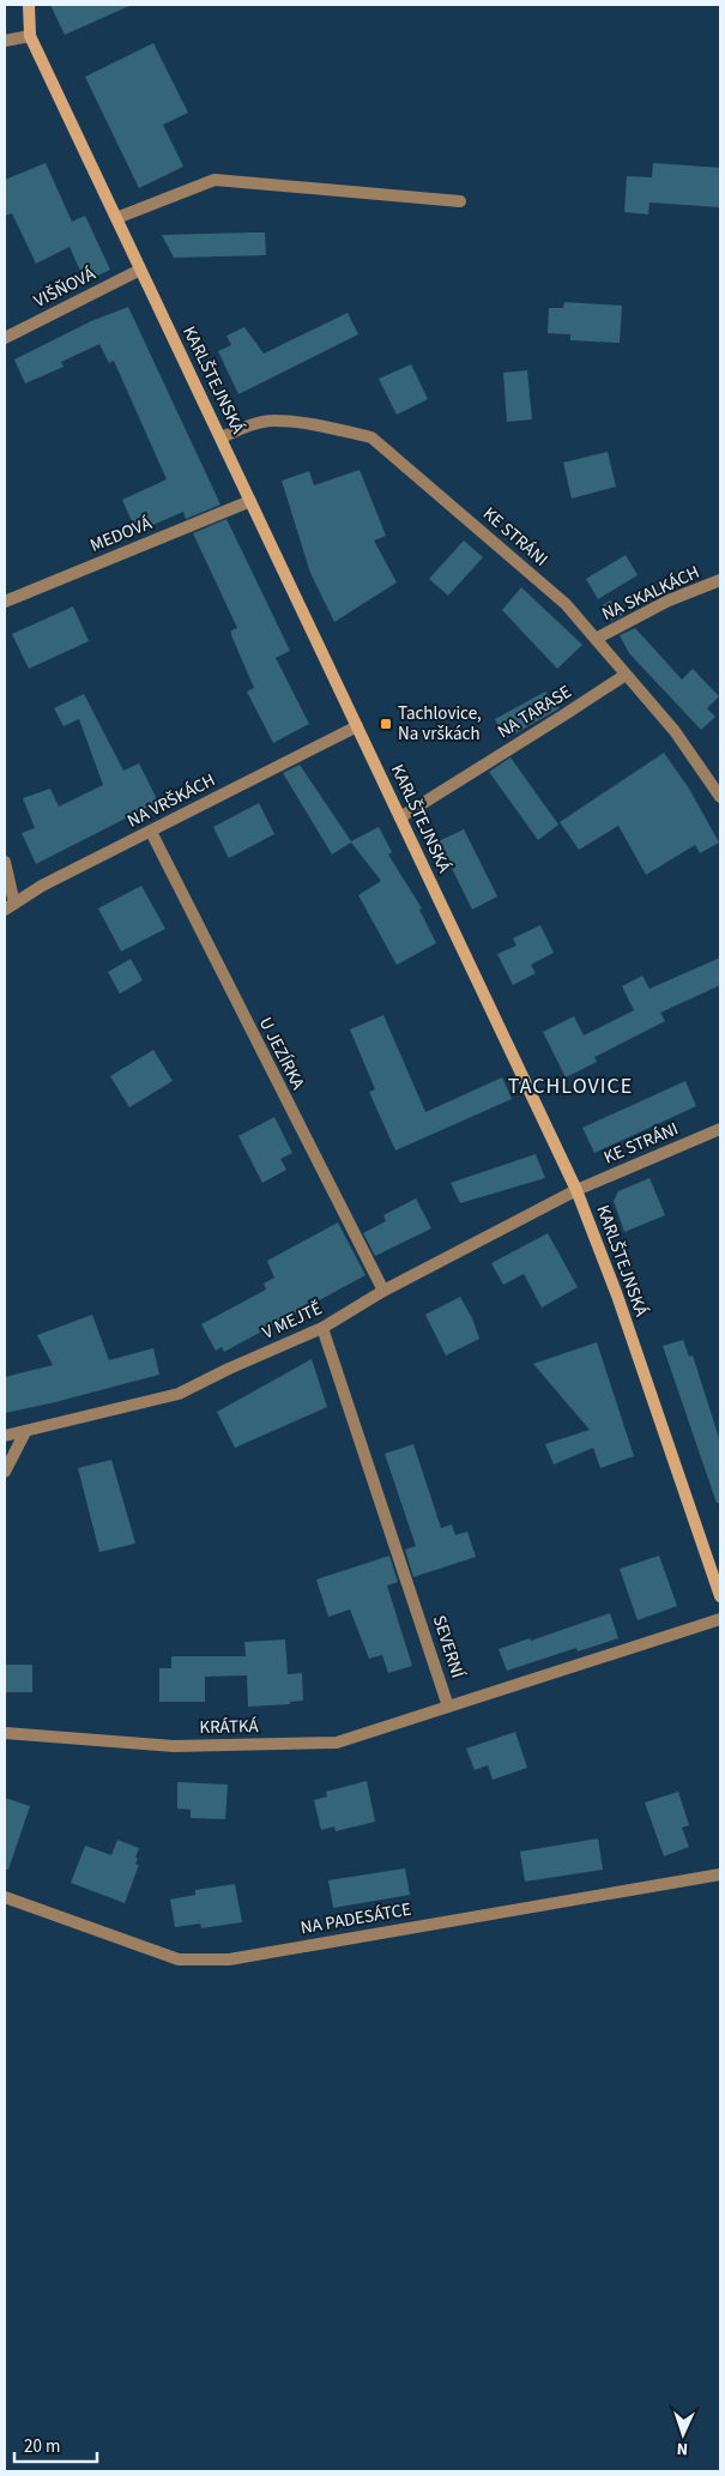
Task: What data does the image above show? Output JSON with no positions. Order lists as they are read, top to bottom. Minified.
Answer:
{"streets":{"main road":["KARLŠTEJNSKÁ"],"street":["VIŠŇOVÁ","MEDOVÁ","KE STRÁNI","NA SKALKÁCH","NA TARASE","NA VRŠKÁCH","U JEZÍRKA","V MEJTĚ","SEVERNÍ","KRÁTKÁ","NA PADESÁTCE"]},"crossings":[["VIŠŇOVÁ","KARLŠTEJNSKÁ"],["KARLŠTEJNSKÁ","MEDOVÁ"],["KARLŠTEJNSKÁ","KE STRÁNI"],["KARLŠTEJNSKÁ","NA TARASE"],["KARLŠTEJNSKÁ","NA VRŠKÁCH"],["KARLŠTEJNSKÁ","V MEJTĚ"],["KE STRÁNI","NA SKALKÁCH"],["KE STRÁNI","NA TARASE"],["KE STRÁNI","V MEJTĚ"],["NA VRŠKÁCH","U JEZÍRKA"],["U JEZÍRKA","V MEJTĚ"],["V MEJTĚ","SEVERNÍ"],["SEVERNÍ","KRÁTKÁ"]],"districts":["TACHLOVICE"],"places":{"transit":["Tachlovice, Na vrškách"]},"scale_bar":"20 m","north":"bottom"}
